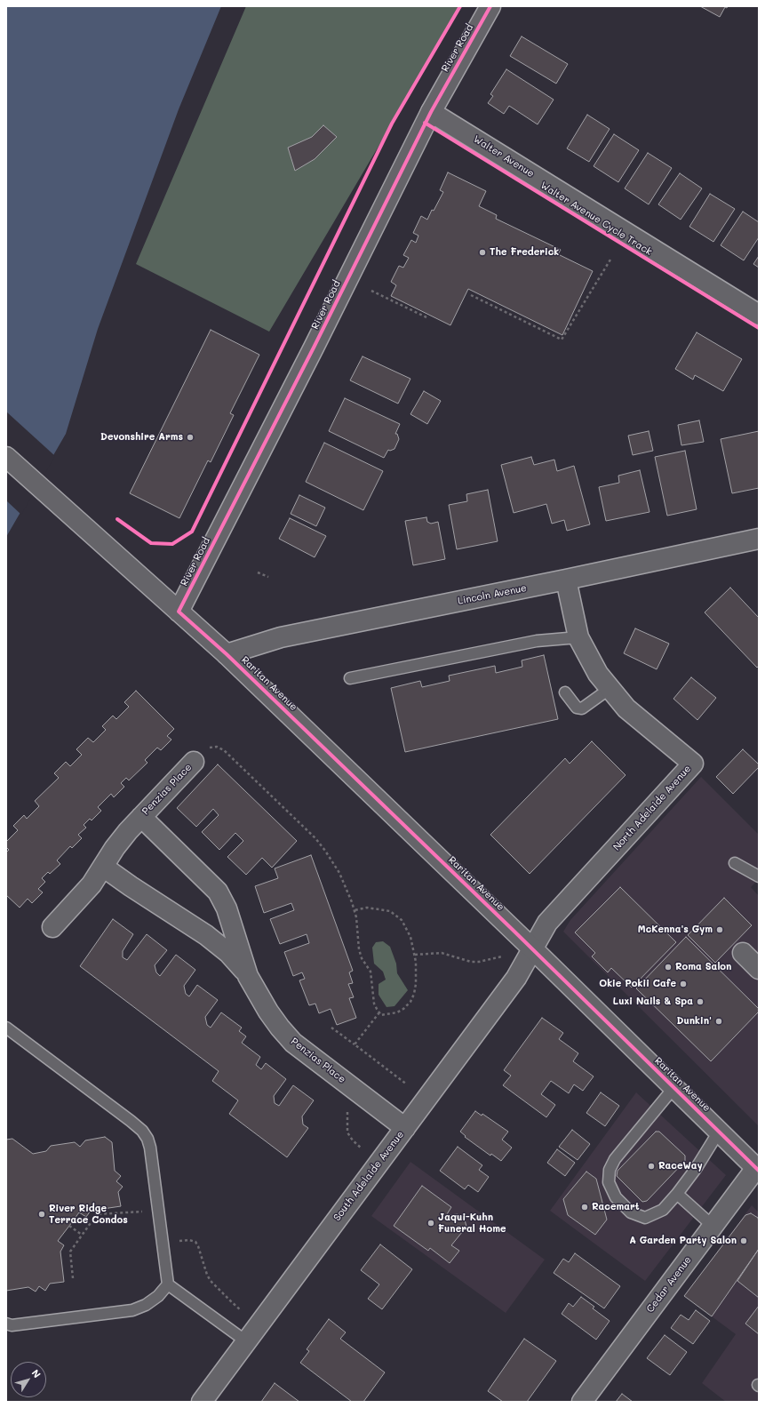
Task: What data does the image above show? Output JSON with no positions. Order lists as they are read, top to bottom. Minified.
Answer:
{"streets":{"street":["River Road","Walter Avenue","Lincoln Avenue","Raritan Avenue","Penzias Place","North Adelaide Avenue","South Adelaide Avenue","Cedar Avenue"],"cycle path":["Walter Avenue Cycle Track"]},"crossings":[["River Road","Walter Avenue"],["River Road","Raritan Avenue"],["Lincoln Avenue","Raritan Avenue"],["Lincoln Avenue","North Adelaide Avenue"],["Raritan Avenue","North Adelaide Avenue"],["Raritan Avenue","South Adelaide Avenue"],["Raritan Avenue","Cedar Avenue"],["Penzias Place","South Adelaide Avenue"],["North Adelaide Avenue","South Adelaide Avenue"]],"places":["The Frederick","Devonshire Arms","McKenna's Gym","Roma Salon","Okie Pokii Cafe","Luxi Nails & Spa","Dunkin'","RaceWay","Racemart","River Ridge Terrace Condos","Jaqui-Kuhn Funeral Home","A Garden Party Salon"],"north":"top right"}
